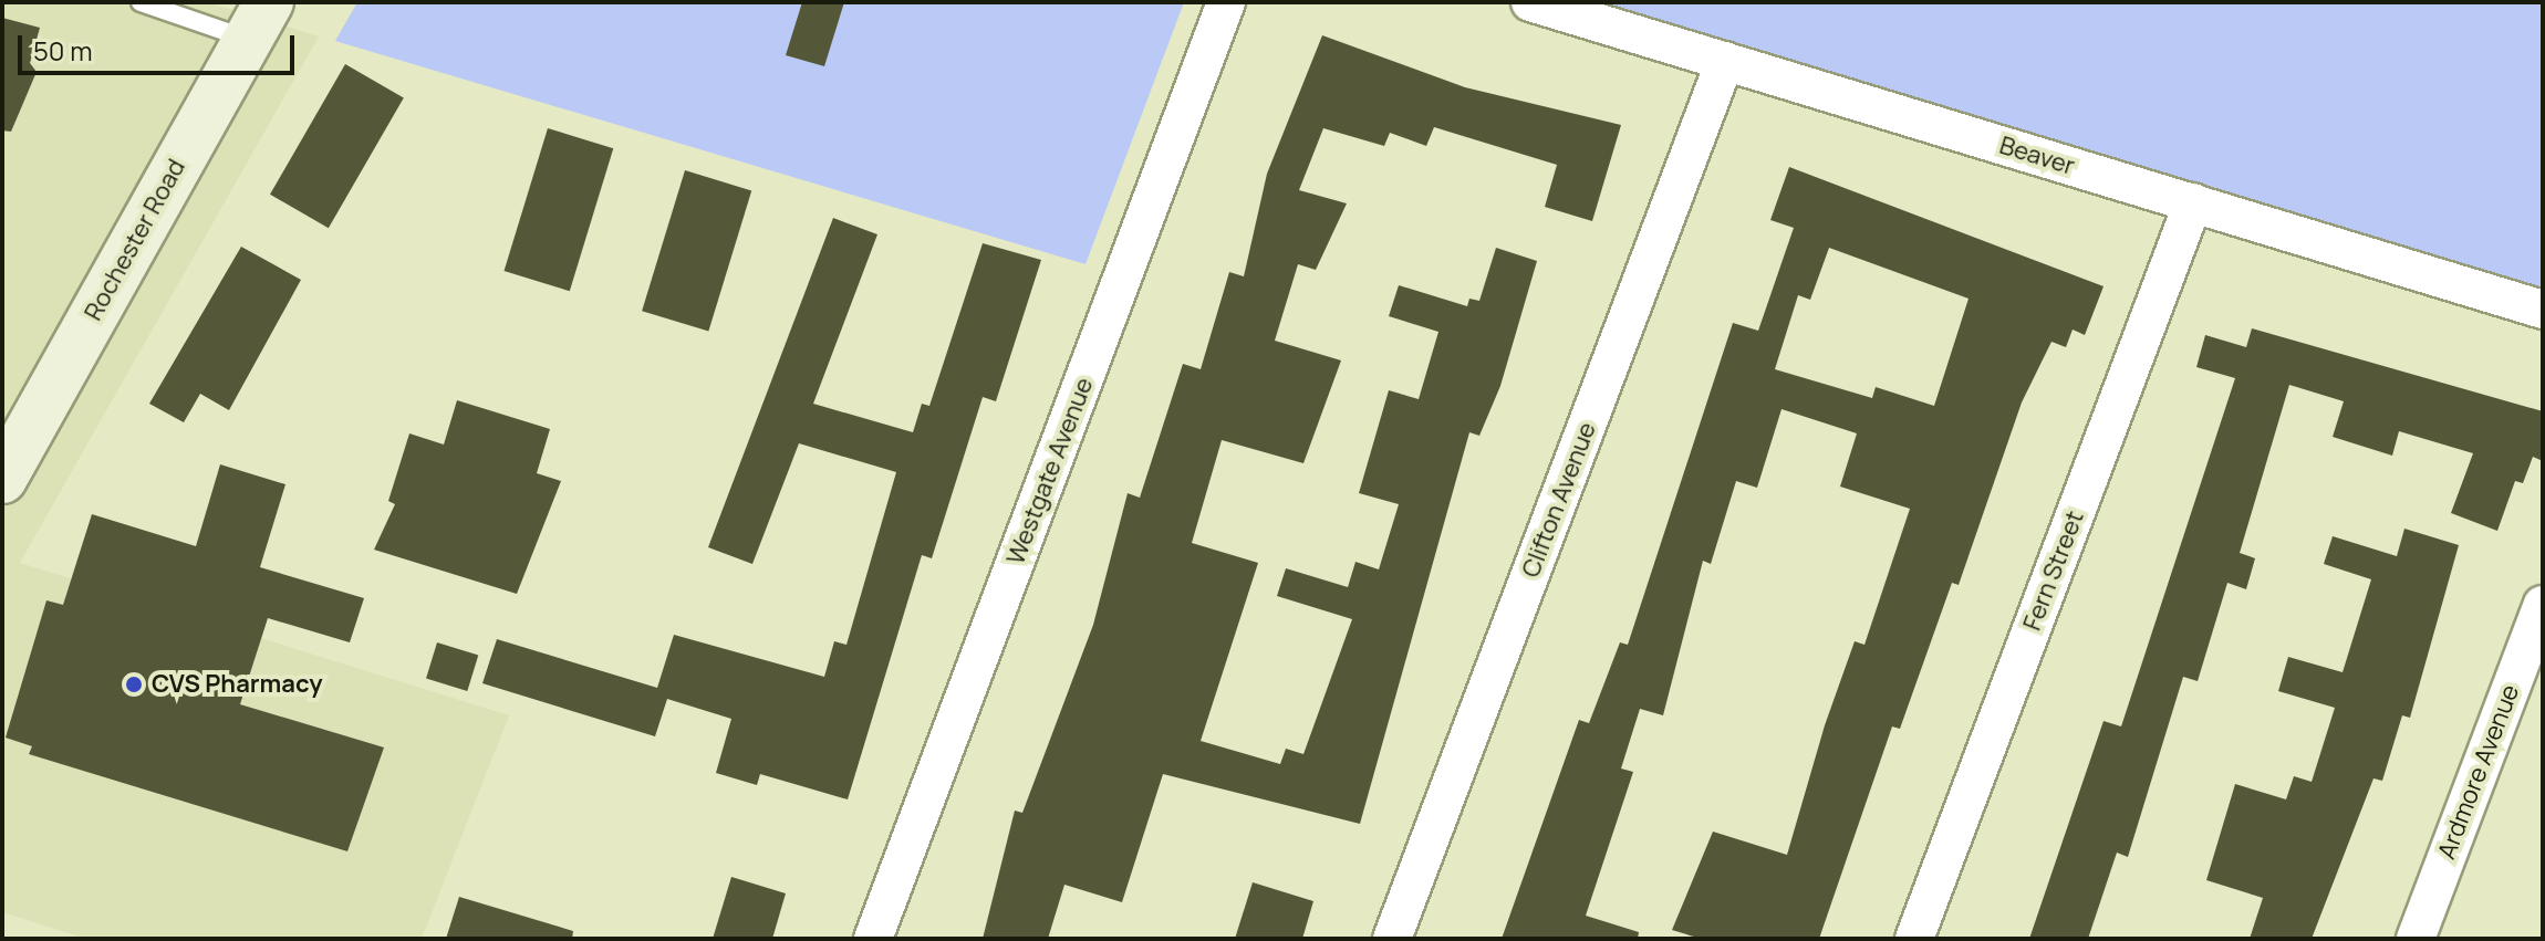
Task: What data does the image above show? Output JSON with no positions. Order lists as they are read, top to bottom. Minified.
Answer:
{"streets":{"main road":["Rochester Road"],"street":["Beaver","Westgate Avenue","Clifton Avenue","Fern Street","Ardmore Avenue"]},"crossings":[["Beaver","Clifton Avenue"],["Beaver","Fern Street"]],"places":["CVS Pharmacy"],"scale_bar":"50 m"}
